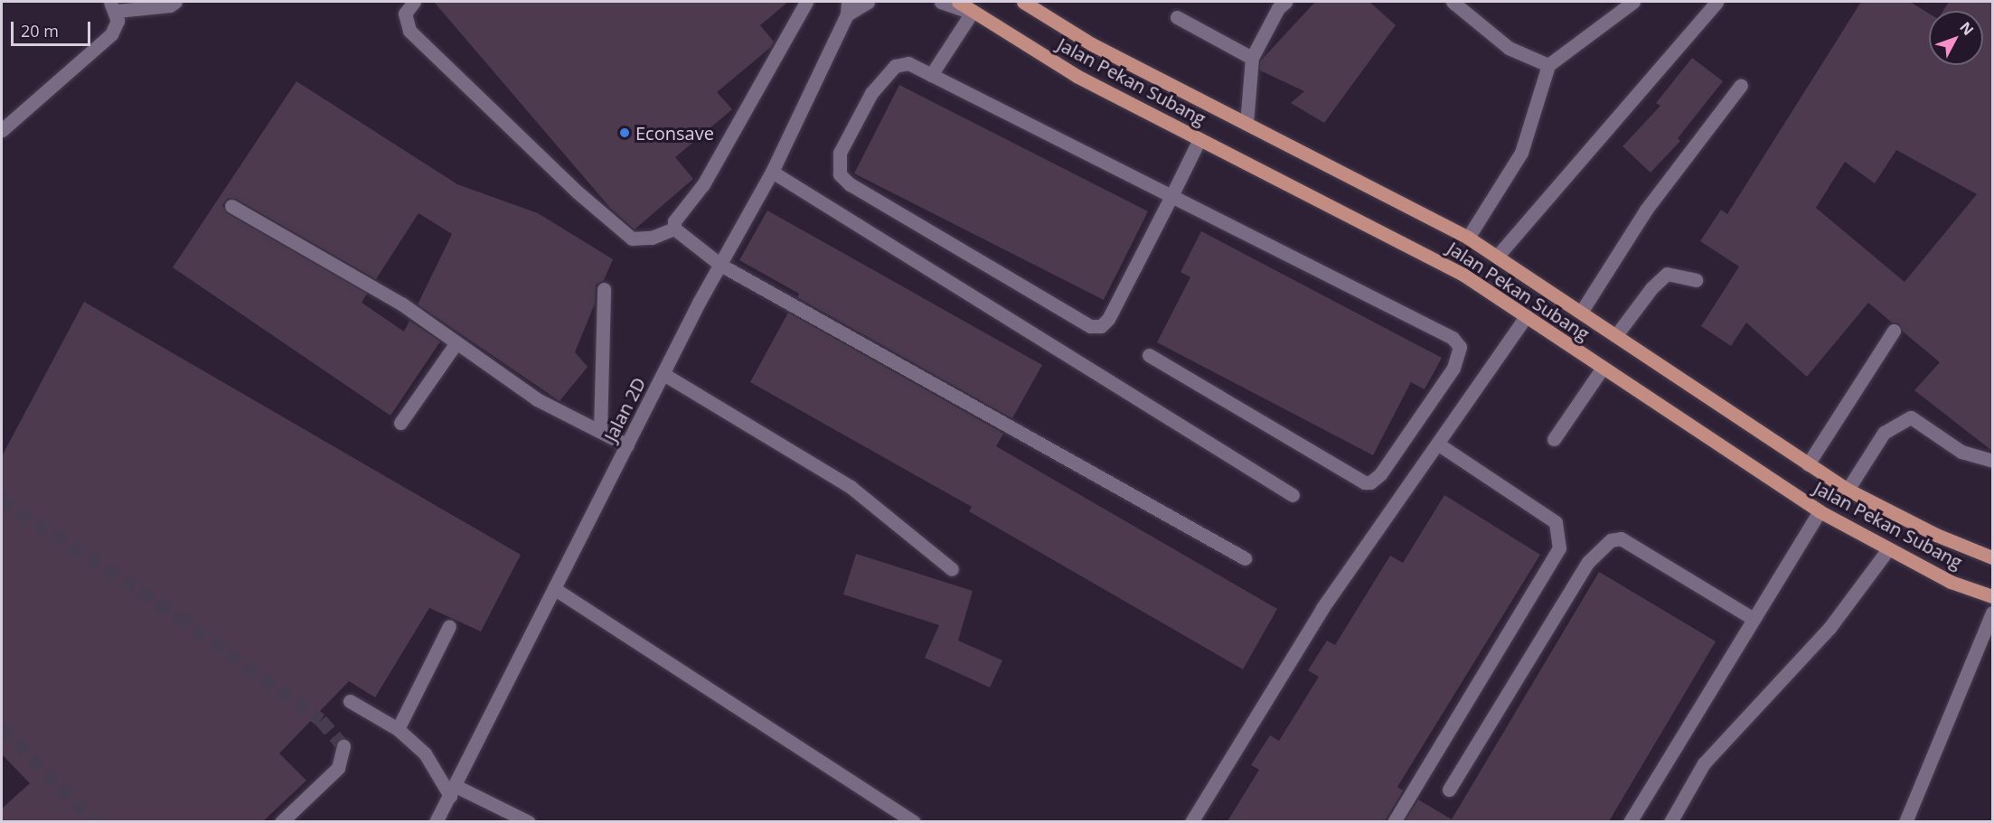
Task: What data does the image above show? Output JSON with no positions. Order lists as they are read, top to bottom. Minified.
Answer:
{"streets":{"main road":["Jalan Pekan Subang"],"street":["Jalan 2D"]},"places":["Econsave"],"scale_bar":"20 m","north":"top right"}
